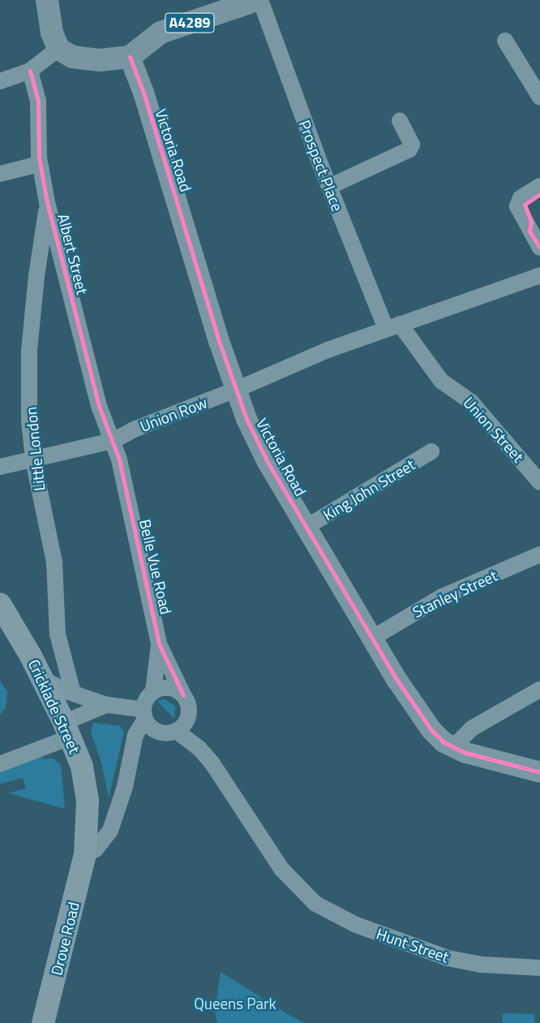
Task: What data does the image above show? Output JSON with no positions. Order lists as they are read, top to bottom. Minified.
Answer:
{"streets":{"main road":["A4289","Cricklade Street","Drove Road"],"street":["Victoria Road","Prospect Place","Albert Street","Union Row","Union Street","Little London","King John Street","Belle Vue Road","Stanley Street","Hunt Street"]},"crossings":[["A4289","Victoria Road"],["Victoria Road","Union Row"],["Victoria Road","King John Street"],["Victoria Road","Stanley Street"],["Prospect Place","Union Street"],["Albert Street","Union Row"],["Albert Street","Little London"],["Albert Street","Belle Vue Road"],["Union Row","Little London"],["Union Row","Belle Vue Road"],["Belle Vue Road","Hunt Street"],["Cricklade Street","Drove Road"]],"parks":["Queens Park"]}
